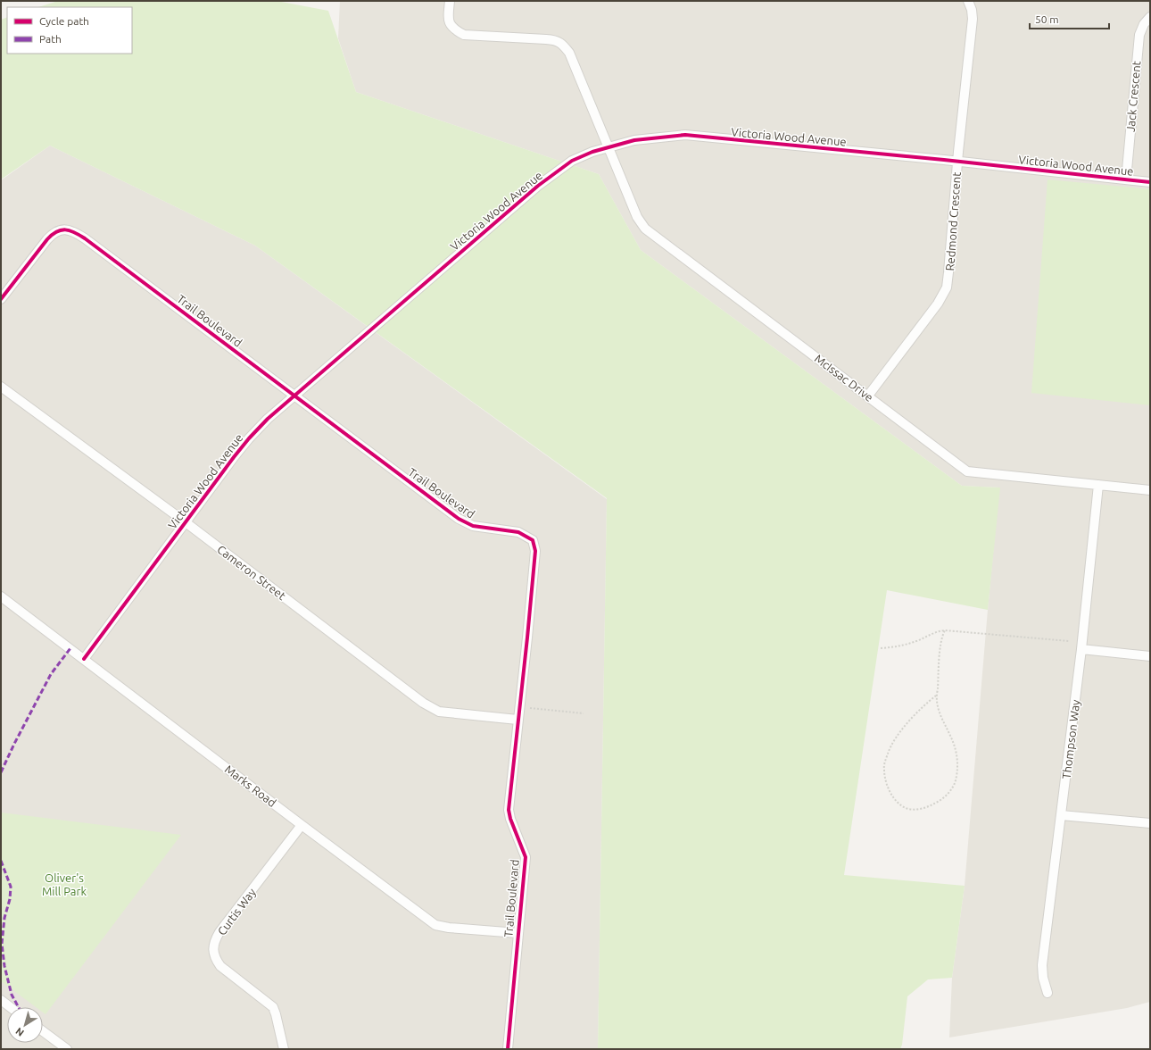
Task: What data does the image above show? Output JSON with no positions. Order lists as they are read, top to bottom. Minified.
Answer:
{"streets":{"street":["Jack Crescent","Victoria Wood Avenue","Redmond Crescent","Trail Boulevard","McIssac Drive","Cameron Street","Thompson Way","Marks Road","Curtis Way"]},"crossings":[["Jack Crescent","Victoria Wood Avenue"],["Victoria Wood Avenue","Redmond Crescent"],["Victoria Wood Avenue","Trail Boulevard"],["Victoria Wood Avenue","McIssac Drive"],["Victoria Wood Avenue","Cameron Street"],["Victoria Wood Avenue","Marks Road"],["Redmond Crescent","McIssac Drive"],["Trail Boulevard","Cameron Street"],["Trail Boulevard","Marks Road"],["McIssac Drive","Thompson Way"],["Marks Road","Curtis Way"]],"parks":["Oliver's Mill Park"],"legend":["Cycle path","Path"],"scale_bar":"50 m","north":"bottom left"}
